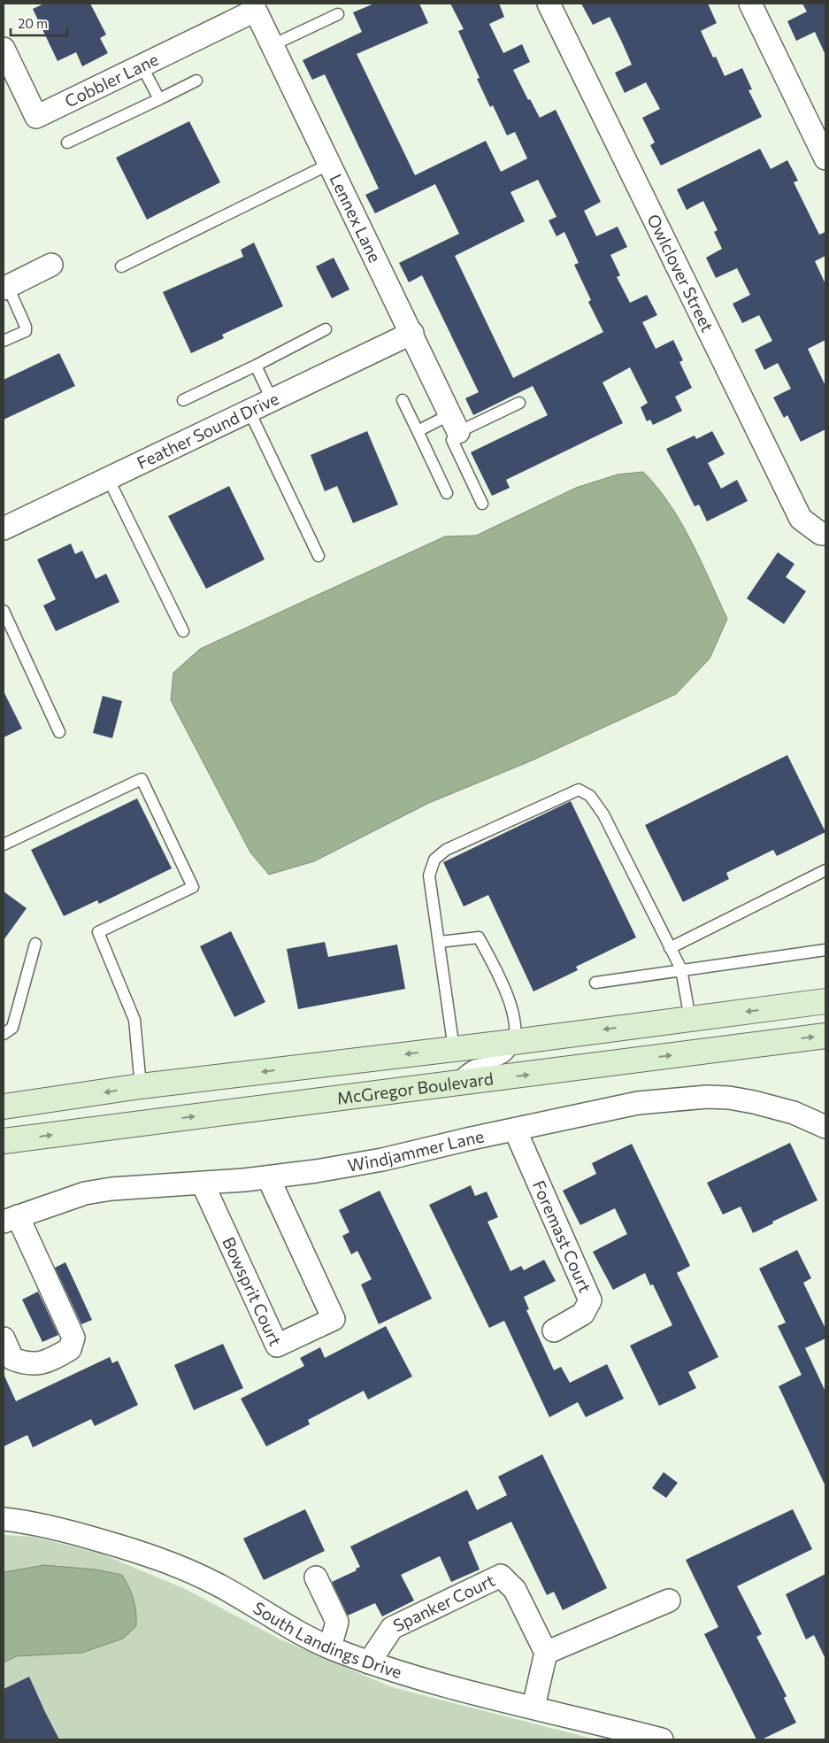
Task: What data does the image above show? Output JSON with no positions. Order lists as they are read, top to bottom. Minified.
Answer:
{"streets":{"main road":["McGregor Boulevard"],"street":["Cobbler Lane","Lennex Lane","Owlclover Street","Feather Sound Drive","Windjammer Lane","Foremast Court","Bowsprit Court","Spanker Court","South Landings Drive"]},"crossings":[["Cobbler Lane","Lennex Lane"],["Lennex Lane","Feather Sound Drive"],["Windjammer Lane","Foremast Court"],["Windjammer Lane","Bowsprit Court"],["Spanker Court","South Landings Drive"]],"scale_bar":"20 m"}
